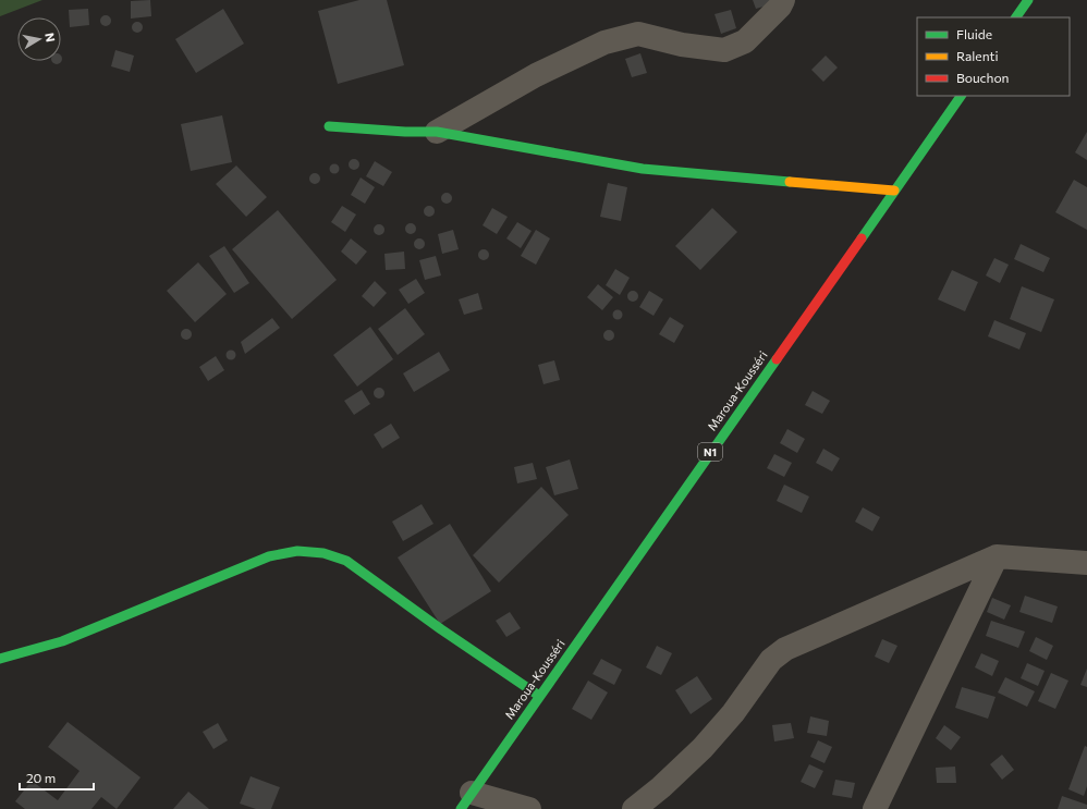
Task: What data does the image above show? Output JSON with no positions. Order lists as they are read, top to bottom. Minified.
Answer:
{"streets":{"main road":["Maroua-Kousséri","N1"]},"legend":["Fluide","Ralenti","Bouchon"],"scale_bar":"20 m","north":"right"}
